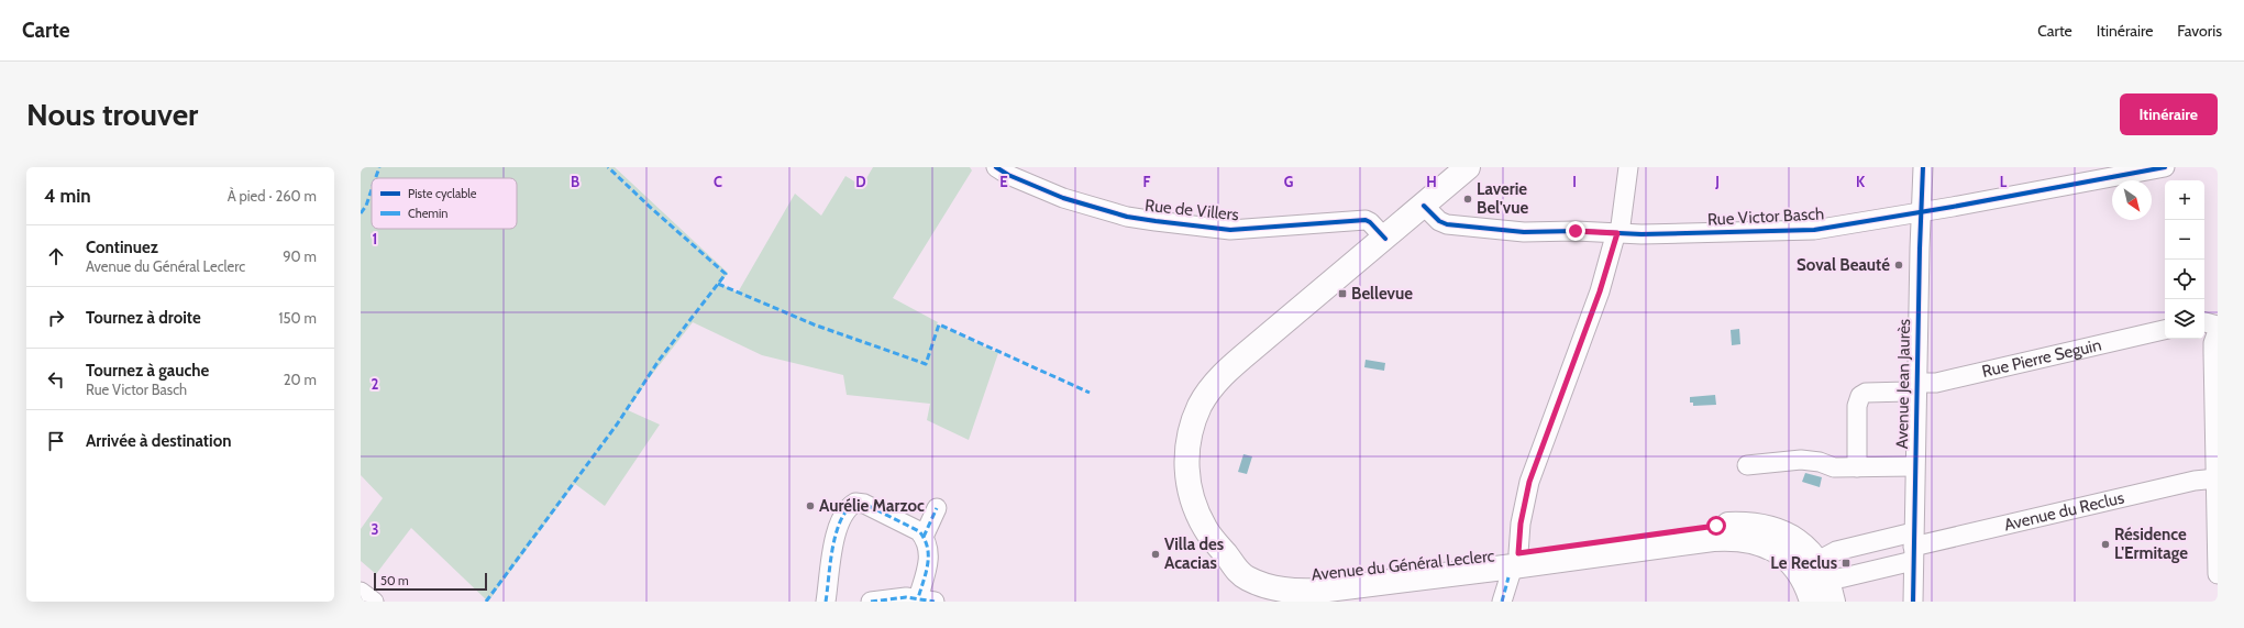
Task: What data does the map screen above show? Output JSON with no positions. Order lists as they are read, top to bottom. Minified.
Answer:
{"streets":{"main road":["Avenue du Général Leclerc"],"street":["Rue de Villers","Rue Victor Basch","Rue Pierre Seguin","Avenue Jean Jaurès","Avenue du Reclus"]},"crossings":[["Rue de Villers","Avenue du Général Leclerc"],["Rue Victor Basch","Avenue Jean Jaurès"],["Rue Victor Basch","Avenue du Général Leclerc"],["Rue Pierre Seguin","Avenue Jean Jaurès"],["Avenue Jean Jaurès","Avenue du Reclus"],["Avenue du Reclus","Avenue du Général Leclerc"]],"places":{"other":["Laverie Bel'vue","Soval Beauté","Aurélie Marzoc","Résidence L'Ermitage","Villa des Acacias"],"transit":["Bellevue","Le Reclus"]},"legend":["Piste cyclable","Chemin"],"scale_bar":"50 m","north":"bottom right","page":{"header":"Carte","nav":["Carte","Itinéraire","Favoris"],"buttons":"Itinéraire","title":"Nous trouver","heading":["4 min","À pied · 260 m"],"map_buttons":["+","−"],"list":[["Continuez","Avenue du Général Leclerc","90 m"],["Tournez à droite","150 m"],["Tournez à gauche","Rue Victor Basch","20 m"],"Arrivée à destination"],"scale":"50 m"},"grid":{"columns":["B","C","D","E","F","G","H","I","J","K","L"],"rows":["1","2","3"]}}
